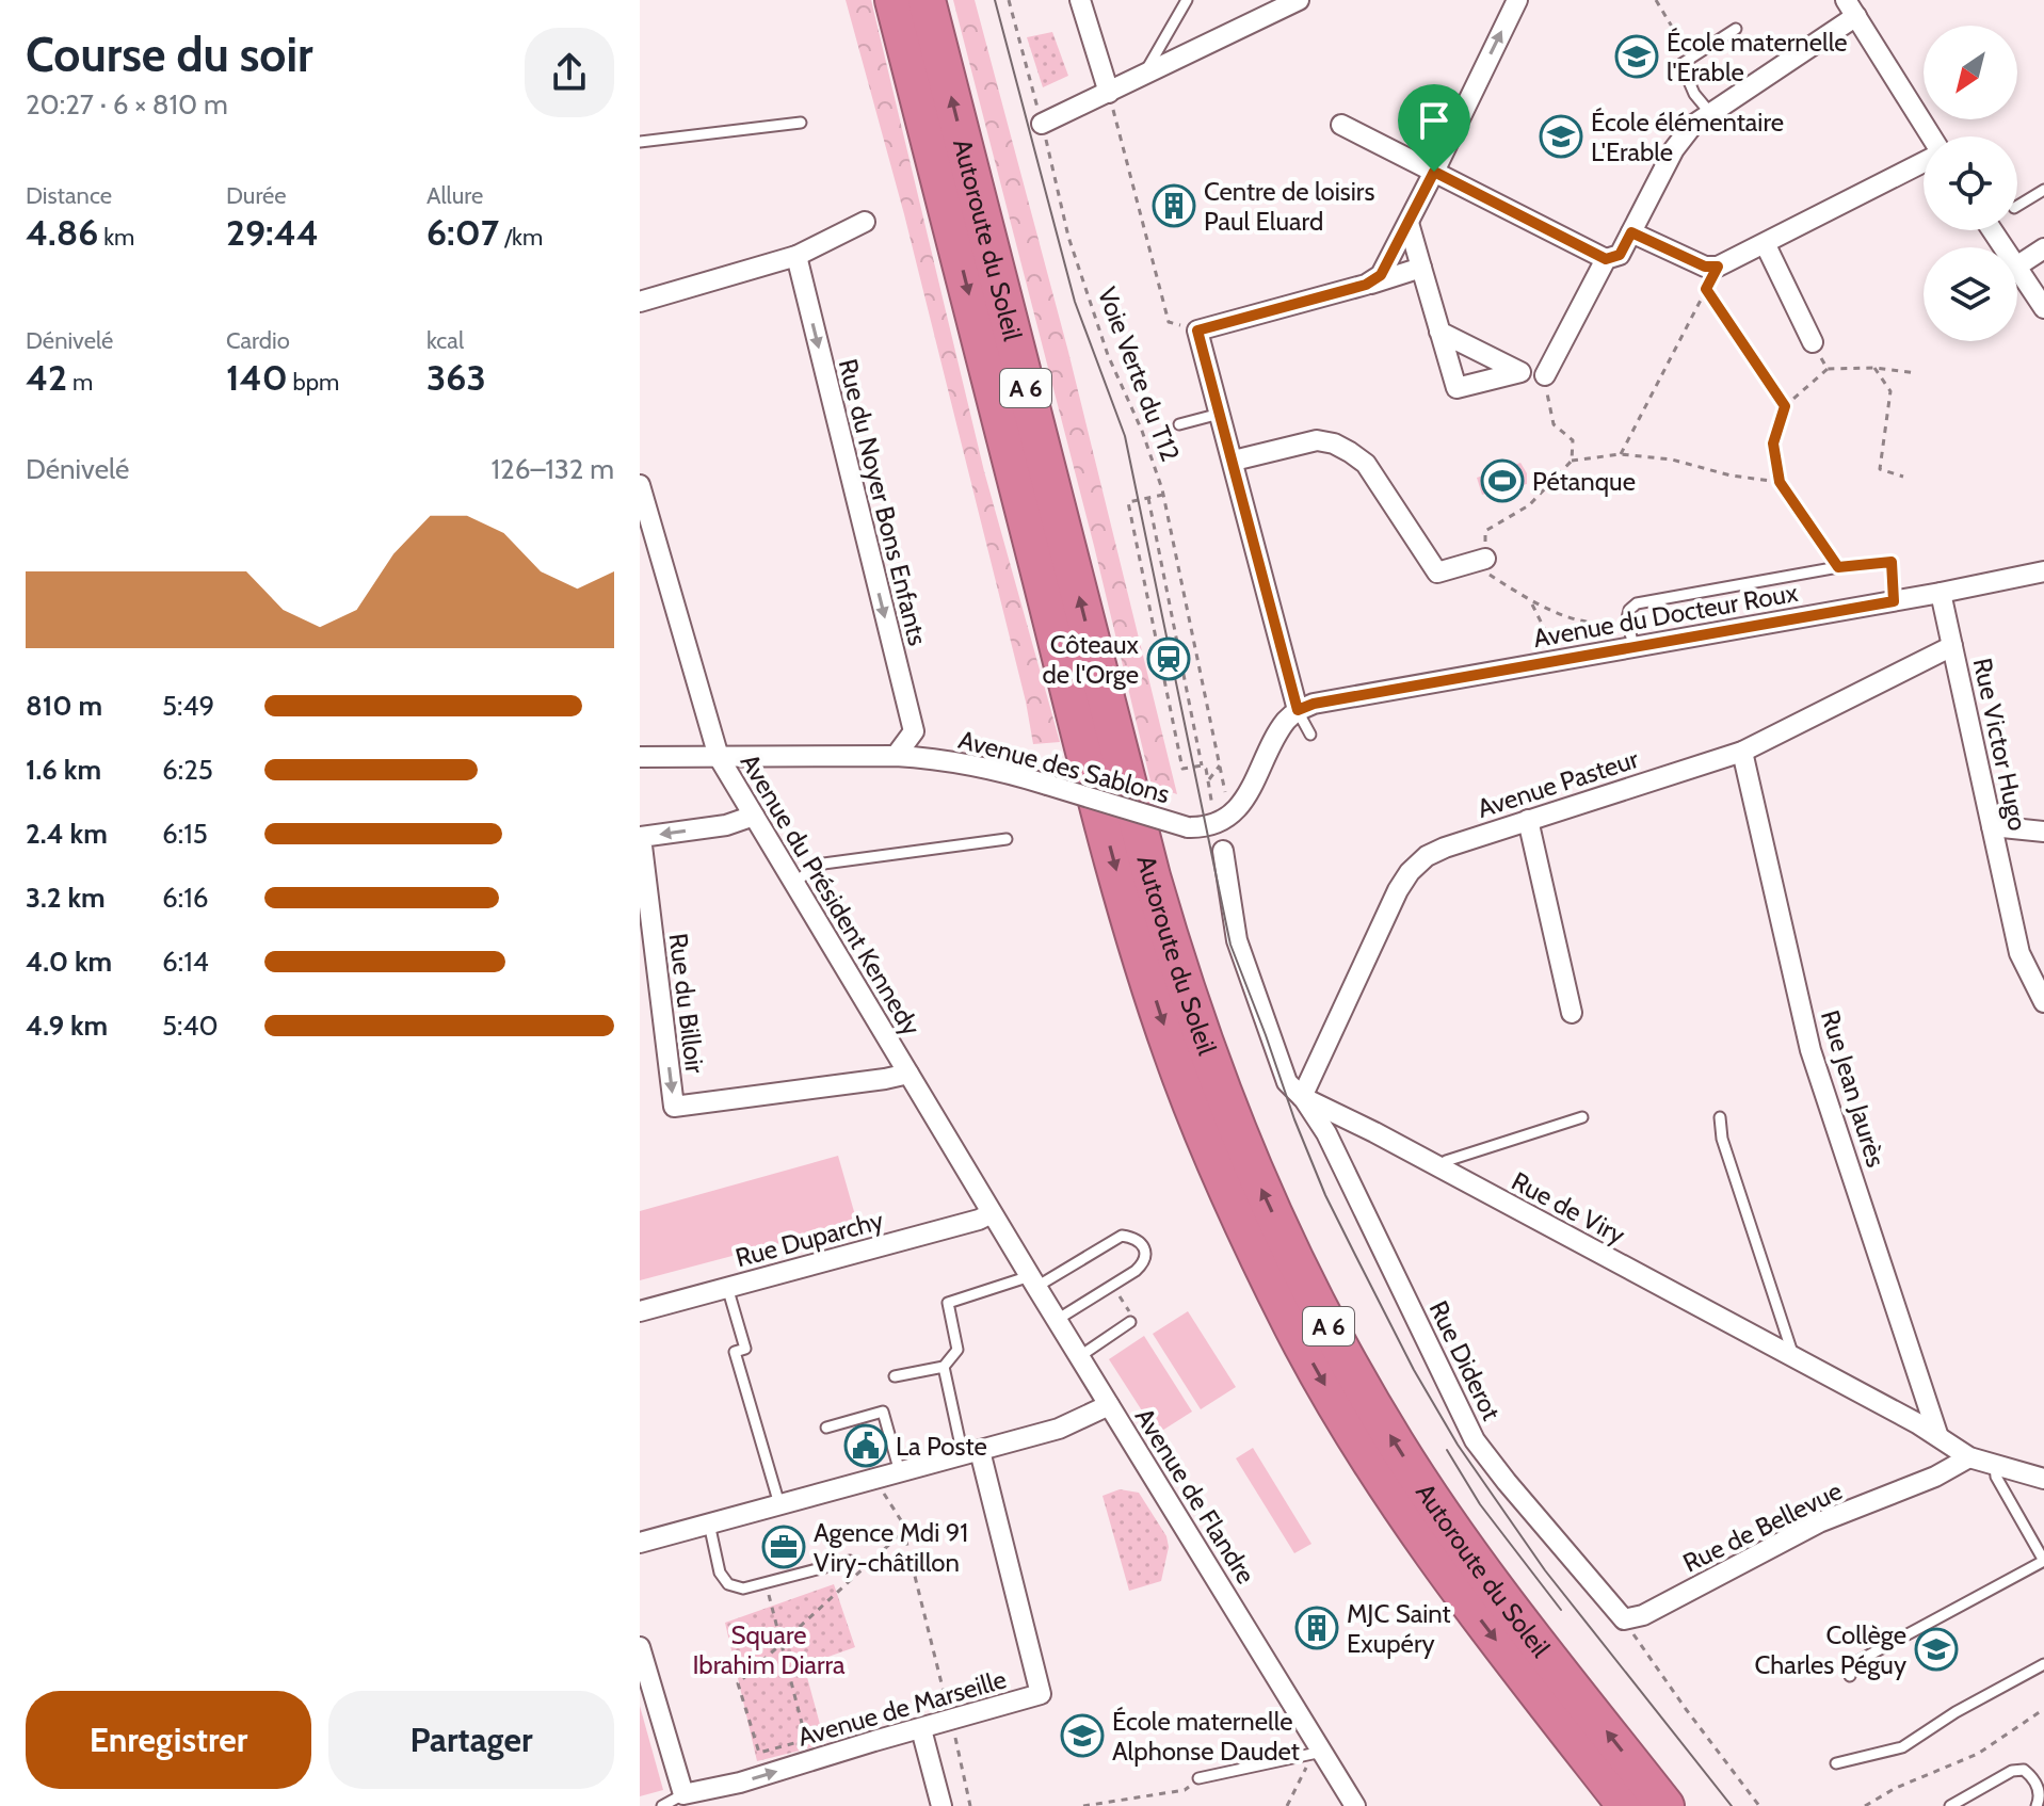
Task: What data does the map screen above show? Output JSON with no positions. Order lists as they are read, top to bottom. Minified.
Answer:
{"streets":{"highway":["Autoroute du Soleil","A 6"],"street":["Rue du Noyer Bons Enfants","Avenue du Docteur Roux","Rue Victor Hugo","Avenue des Sablons","Avenue Pasteur","Avenue du Président Kennedy","Rue du Billoir","Rue Jean Jaurès","Rue de Viry","Rue Duparchy","Rue Diderot","Avenue de Flandre","Rue de Bellevue","Avenue de Marseille"],"path":["Voie Verte du T12"]},"crossings":[["Rue du Noyer Bons Enfants","Avenue des Sablons"],["Avenue du Docteur Roux","Rue Victor Hugo"],["Rue Victor Hugo","Avenue Pasteur"],["Avenue des Sablons","Avenue du Président Kennedy"],["Avenue Pasteur","Rue Jean Jaurès"],["Avenue Pasteur","Rue de Viry"],["Avenue Pasteur","Rue Diderot"],["Avenue du Président Kennedy","Rue du Billoir"],["Avenue du Président Kennedy","Rue Duparchy"],["Avenue du Président Kennedy","Avenue de Flandre"],["Rue Jean Jaurès","Rue de Viry"],["Rue de Viry","Rue Diderot"],["Rue de Viry","Rue de Bellevue"],["Rue Duparchy","Avenue de Flandre"],["Rue Diderot","Rue de Bellevue"]],"one_way":["Rue du Noyer Bons Enfants"],"parks":["Square Ibrahim Diarra"],"places":{"school or university":["École maternelle l'Erable","École élémentaire L'Erable","Collège Charles Péguy","École maternelle Alphonse Daudet"],"building":["Centre de loisirs Paul Eluard","MJC Saint Exupéry"],"sports":["Pétanque"],"station":["Côteaux de l'Orge"],"public building":["La Poste"],"office":["Agence Mdi 91 Viry-châtillon"]},"north":"bottom left","page":{"heading":["Course du soir","20:27 · 6 × 810 m"],"stats":[["Distance","4.86 km"],["Durée","29:44"],["Allure","6:07 /km"],["Dénivelé","42 m"],["Cardio","140 bpm"],["kcal","363"]],"chart":["Dénivelé","126–132 m"],"list":[{"name":"810 m","note":"5:49"},{"name":"1.6 km","note":"6:25"},{"name":"2.4 km","note":"6:15"},{"name":"3.2 km","note":"6:16"},{"name":"4.0 km","note":"6:14"},{"name":"4.9 km","note":"5:40"}],"buttons":["Enregistrer","Partager"]}}
